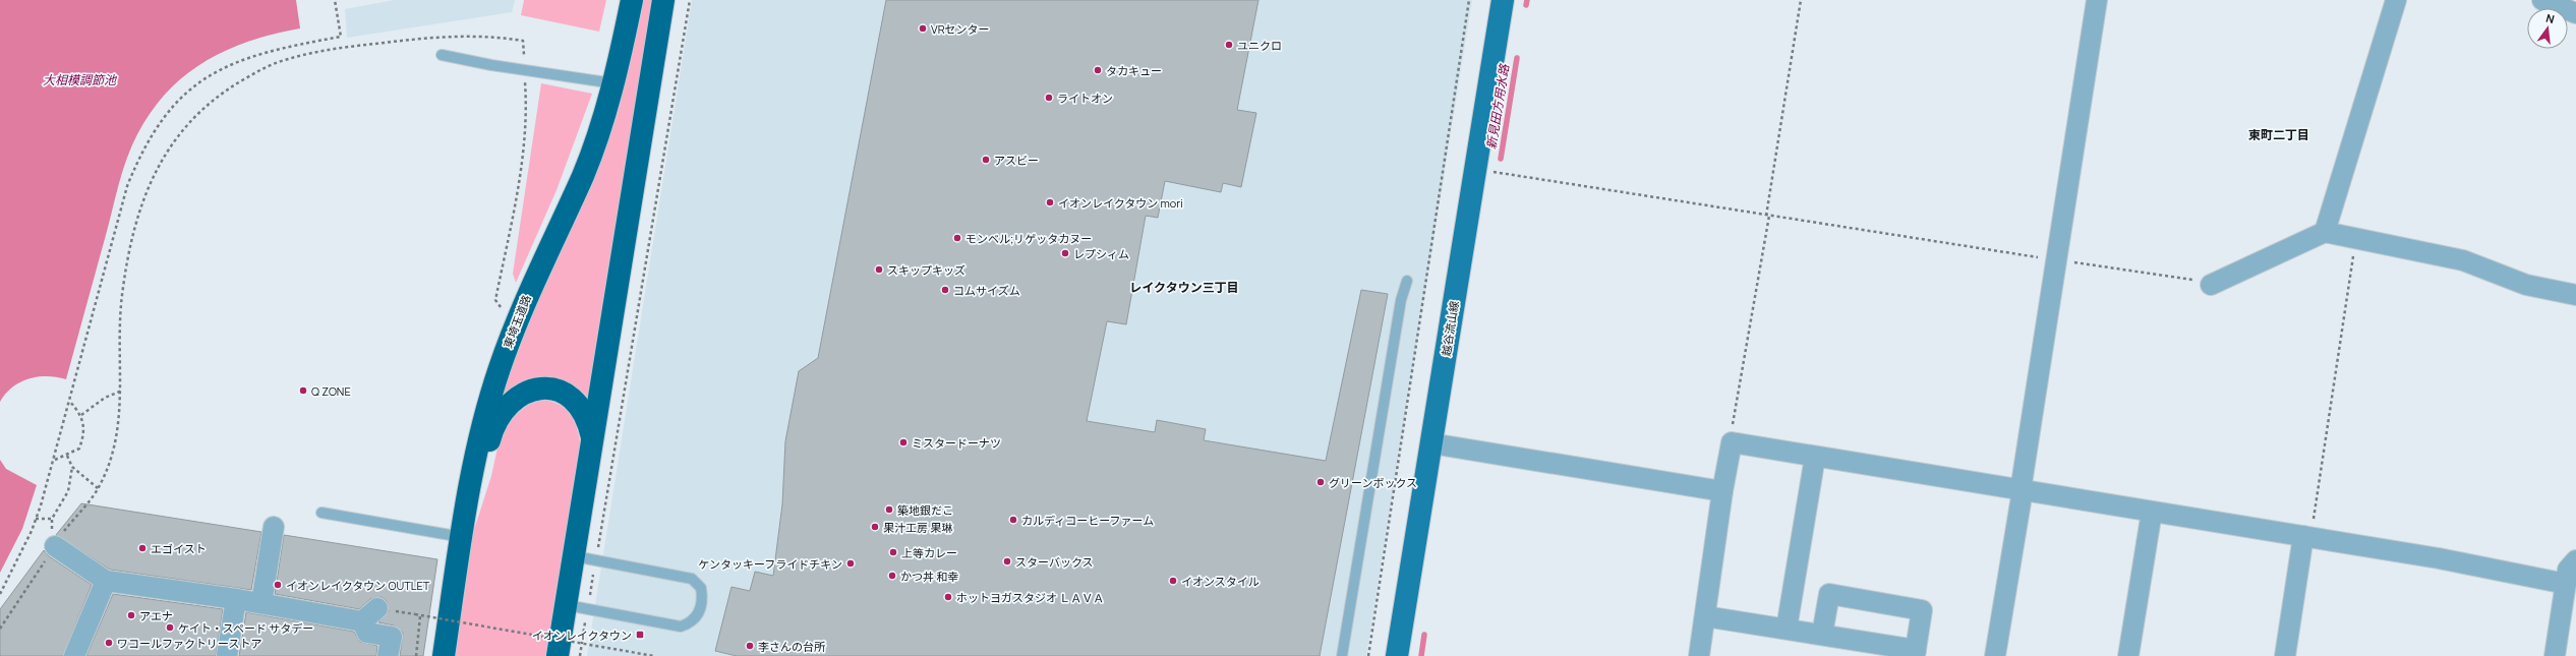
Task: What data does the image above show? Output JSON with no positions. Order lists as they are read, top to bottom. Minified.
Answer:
{"streets":{"highway":["東埼玉道路"],"main road":["越谷流山線"]},"districts":["東町二丁目","レイクタウン三丁目"],"water":["大相模調節池","新見田方用水路"],"places":{"other":["VRセンター","ユニクロ","タカキュー","ライトオン","アスビー","イオンレイクタウン mori","モンベル;リゲッタカヌー","レプシィム","スキップキッズ","コムサイズム","Q ZONE","ミスタードーナツ","グリーンボックス","築地銀だこ","カルディコーヒーファーム","果汁工房 果琳","エゴイスト","上等カレー","スターバックス","ケンタッキーフライドチキン","かつ丼 和幸","イオンスタイル","イオンレイクタウン OUTLET","ホットヨガスタジオ ＬＡＶＡ","アエナ","ケイト・スペード サタデー","ワコールファクトリーストア","李さんの台所"],"transit":["イオンレイクタウン"]},"north":"top"}
